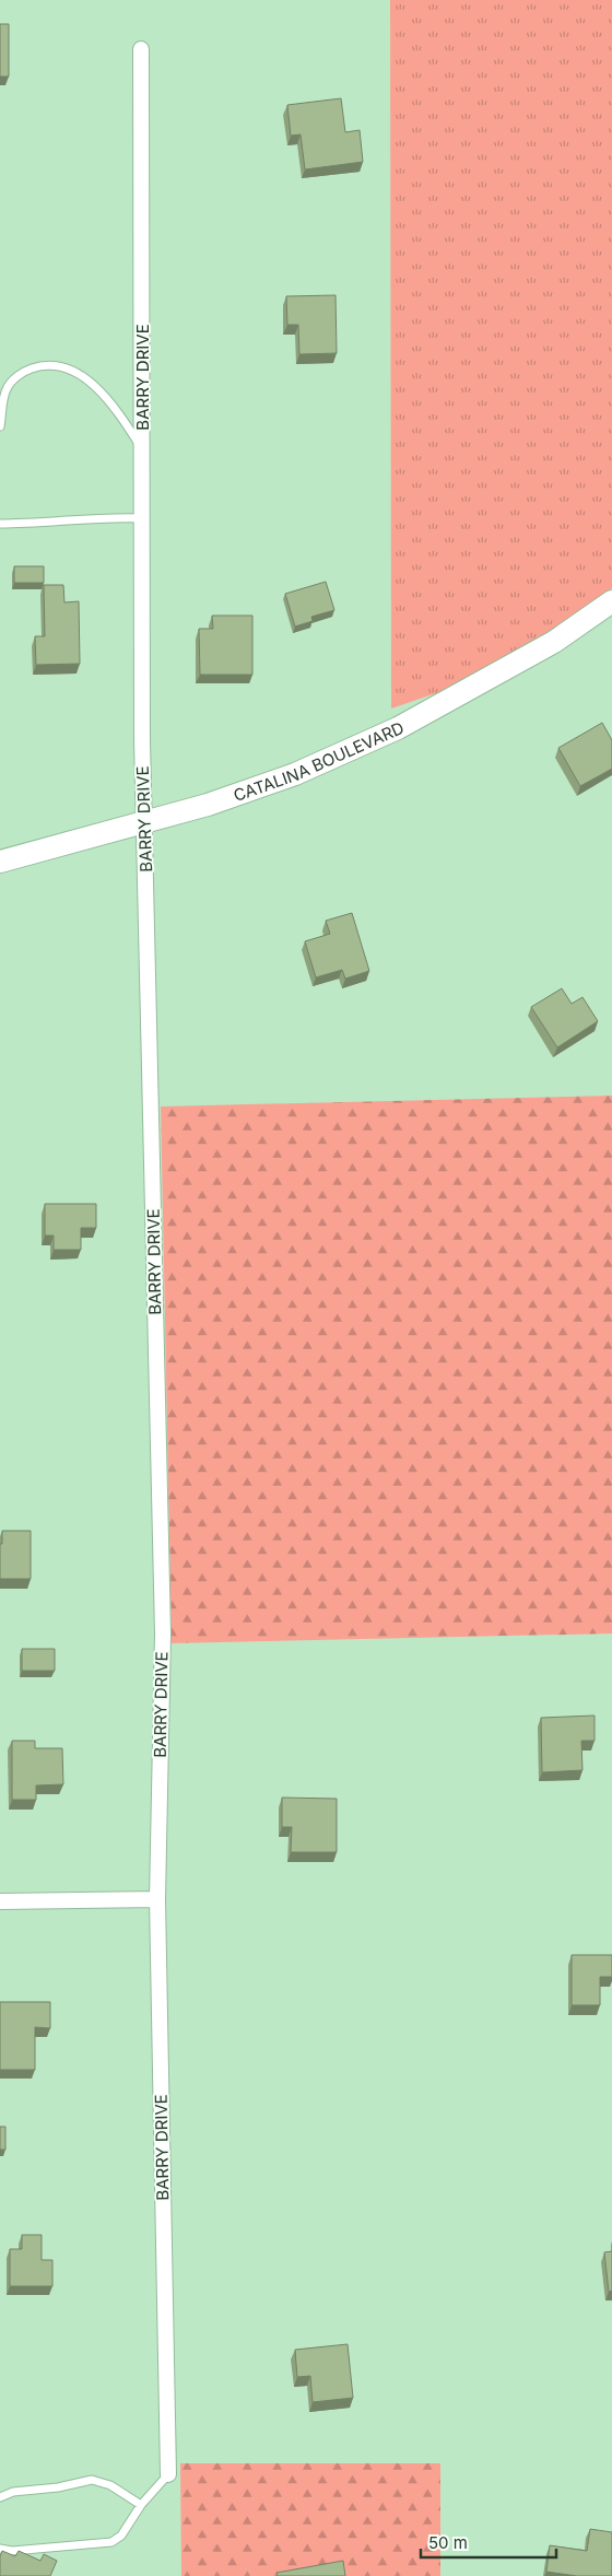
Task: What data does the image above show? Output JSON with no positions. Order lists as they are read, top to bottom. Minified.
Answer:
{"streets":{"street":["BARRY DRIVE","CATALINA BOULEVARD"]},"crossings":[["BARRY DRIVE","CATALINA BOULEVARD"]],"scale_bar":"50 m"}
